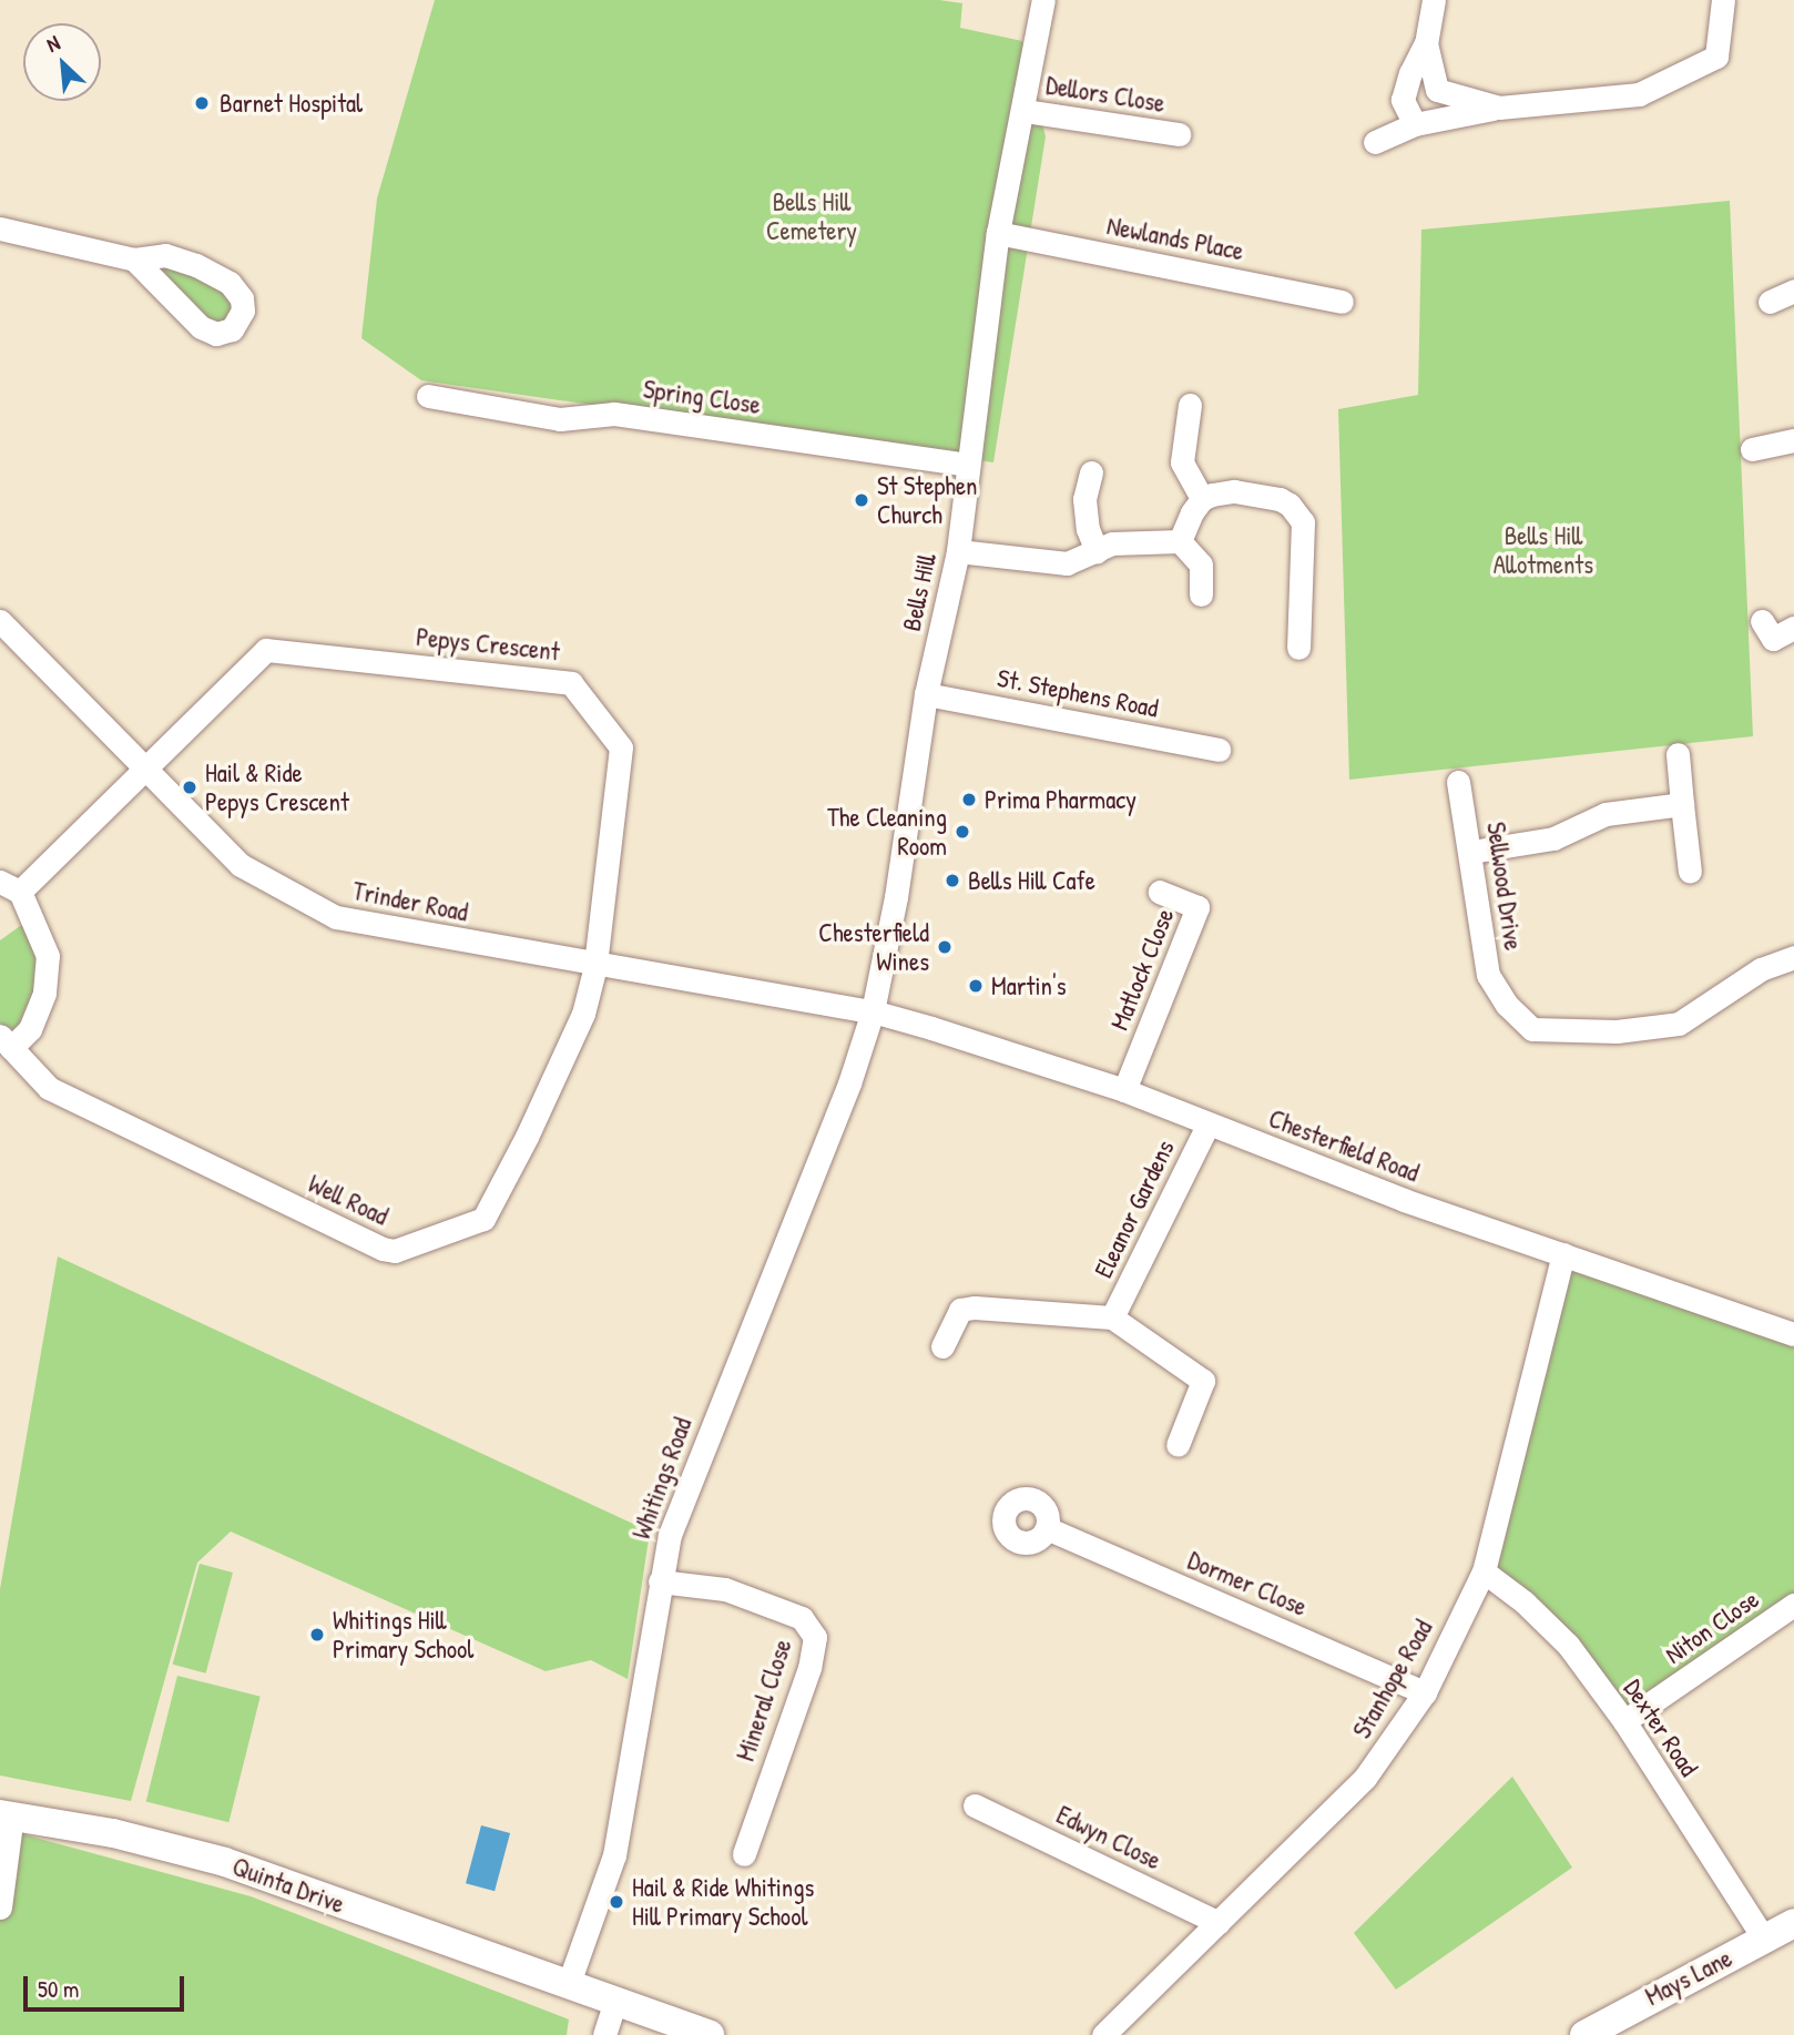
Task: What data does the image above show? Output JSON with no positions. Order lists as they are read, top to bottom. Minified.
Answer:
{"streets":{"street":["Dellors Close","Newlands Place","Spring Close","Bells Hill","Pepys Crescent","St. Stephens Road","Sellwood Drive","Trinder Road","Matlock Close","Chesterfield Road","Well Road","Eleanor Gardens","Whitings Road","Dormer Close","Niton Close","Stanhope Road","Mineral Close","Dexter Road","Edwyn Close","Quinta Drive","Mays Lane"]},"crossings":[["Dellors Close","Bells Hill"],["Newlands Place","Bells Hill"],["Spring Close","Bells Hill"],["Bells Hill","St. Stephens Road"],["Bells Hill","Trinder Road"],["Bells Hill","Chesterfield Road"],["Bells Hill","Whitings Road"],["Pepys Crescent","Trinder Road"],["Pepys Crescent","Well Road"],["Trinder Road","Chesterfield Road"],["Trinder Road","Well Road"],["Trinder Road","Whitings Road"],["Matlock Close","Chesterfield Road"],["Chesterfield Road","Eleanor Gardens"],["Chesterfield Road","Whitings Road"],["Chesterfield Road","Stanhope Road"],["Whitings Road","Mineral Close"],["Whitings Road","Quinta Drive"],["Dormer Close","Stanhope Road"],["Niton Close","Dexter Road"],["Stanhope Road","Dexter Road"],["Stanhope Road","Edwyn Close"],["Dexter Road","Mays Lane"]],"parks":["Bells Hill Cemetery","Bells Hill Allotments"],"places":["Barnet Hospital","St Stephen Church","Hail & Ride Pepys Crescent","Prima Pharmacy","The Cleaning Room","Bells Hill Cafe","Chesterfield Wines","Martin's","Whitings Hill Primary School","Hail & Ride Whitings Hill Primary School"],"scale_bar":"50 m","north":"top left"}
